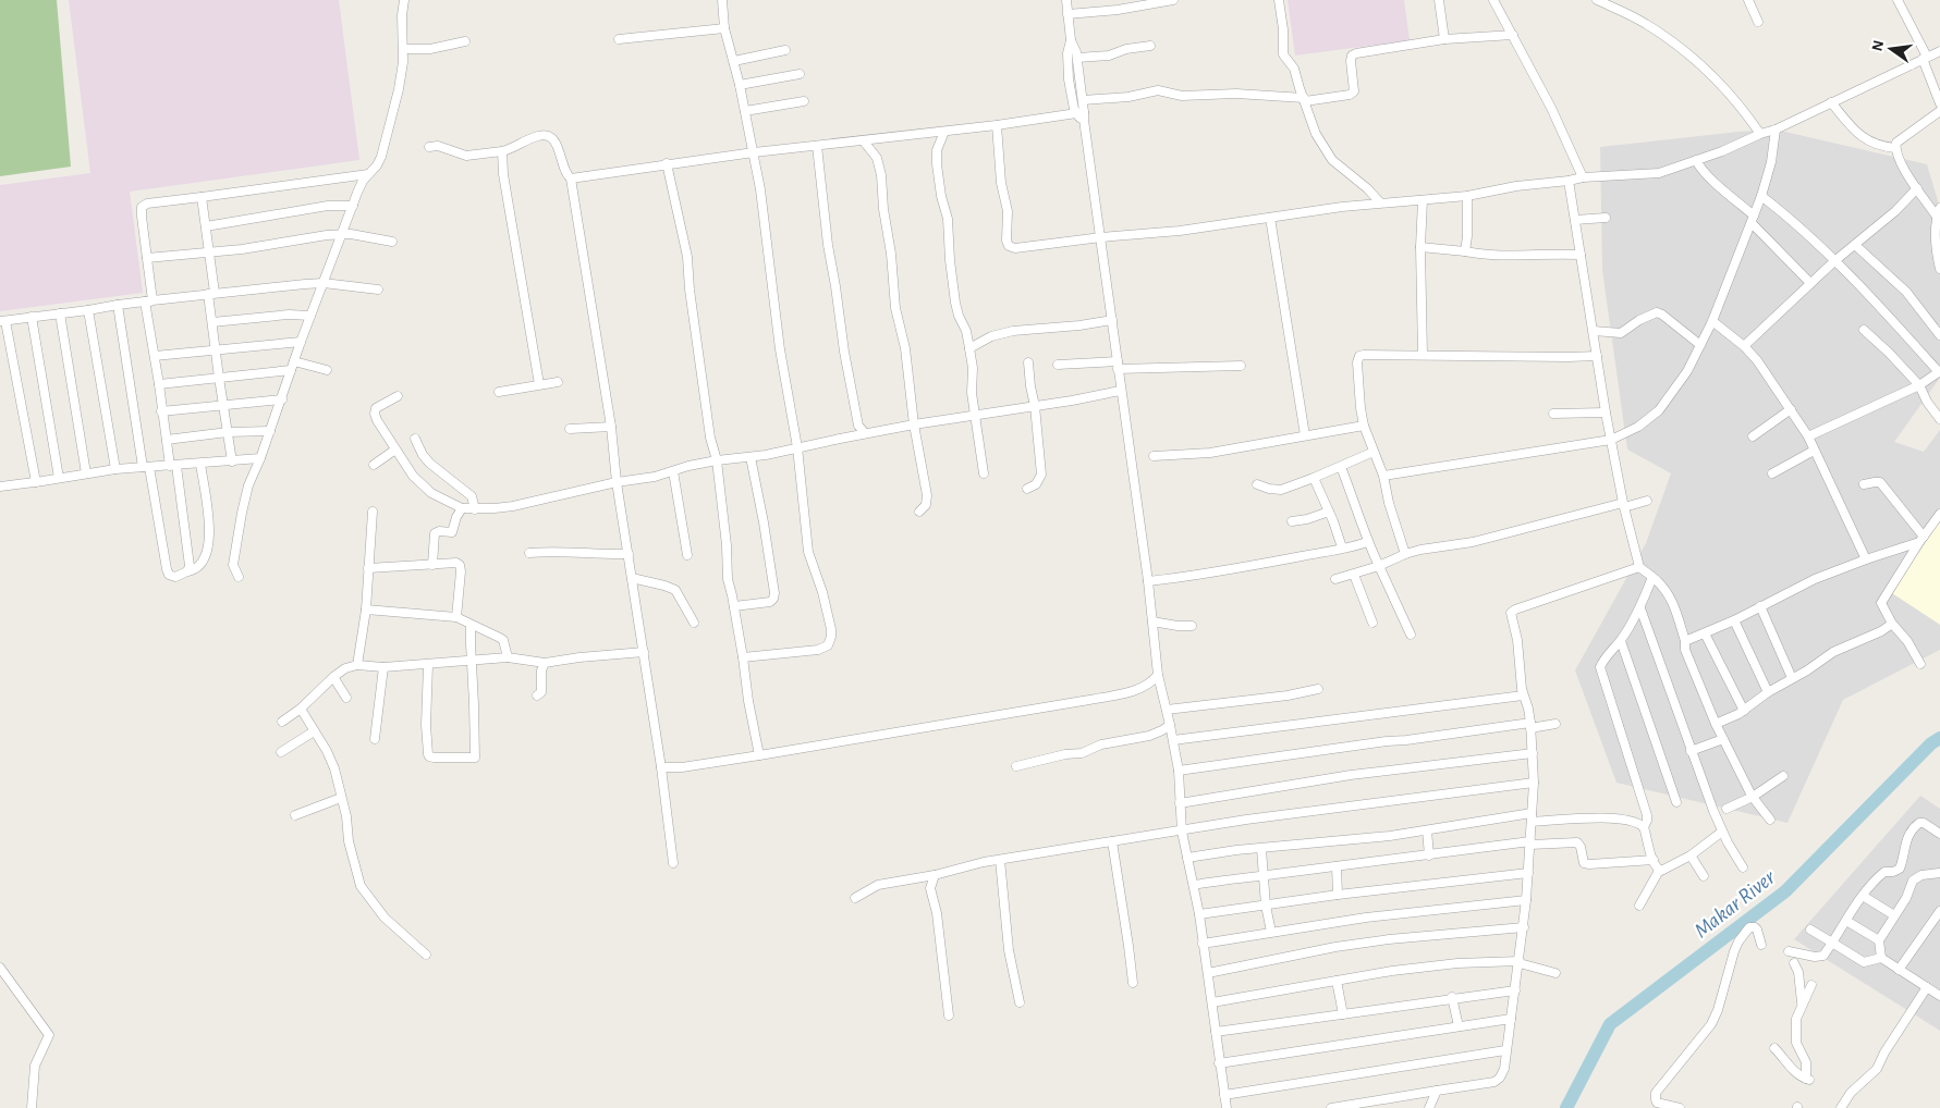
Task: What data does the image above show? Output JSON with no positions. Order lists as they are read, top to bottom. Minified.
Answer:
{"water":["Makar River"],"north":"left"}
